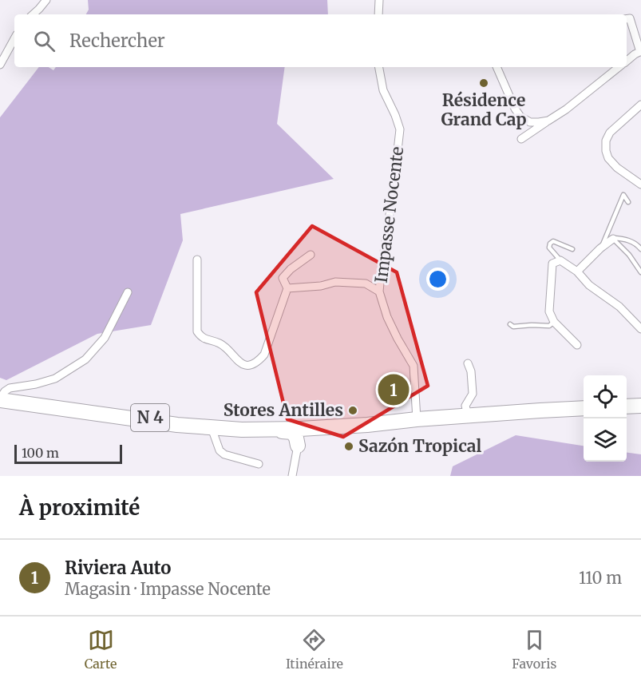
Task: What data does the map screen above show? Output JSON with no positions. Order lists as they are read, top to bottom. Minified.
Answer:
{"streets":{"highway":["N 4"],"street":["Impasse Nocente"]},"crossings":[["Impasse Nocente","N 4"]],"places":["Résidence Grand Cap","Stores Antilles","Sazón Tropical"],"scale_bar":"100 m","page":{"search":"Rechercher","pins":"1","scale":"100 m","heading":"À proximité","list":[{"mark":"1","name":"Riviera Auto","note":"Magasin · Impasse Nocente","value":"110 m"}],"nav":["Carte","Itinéraire","Favoris"]}}
